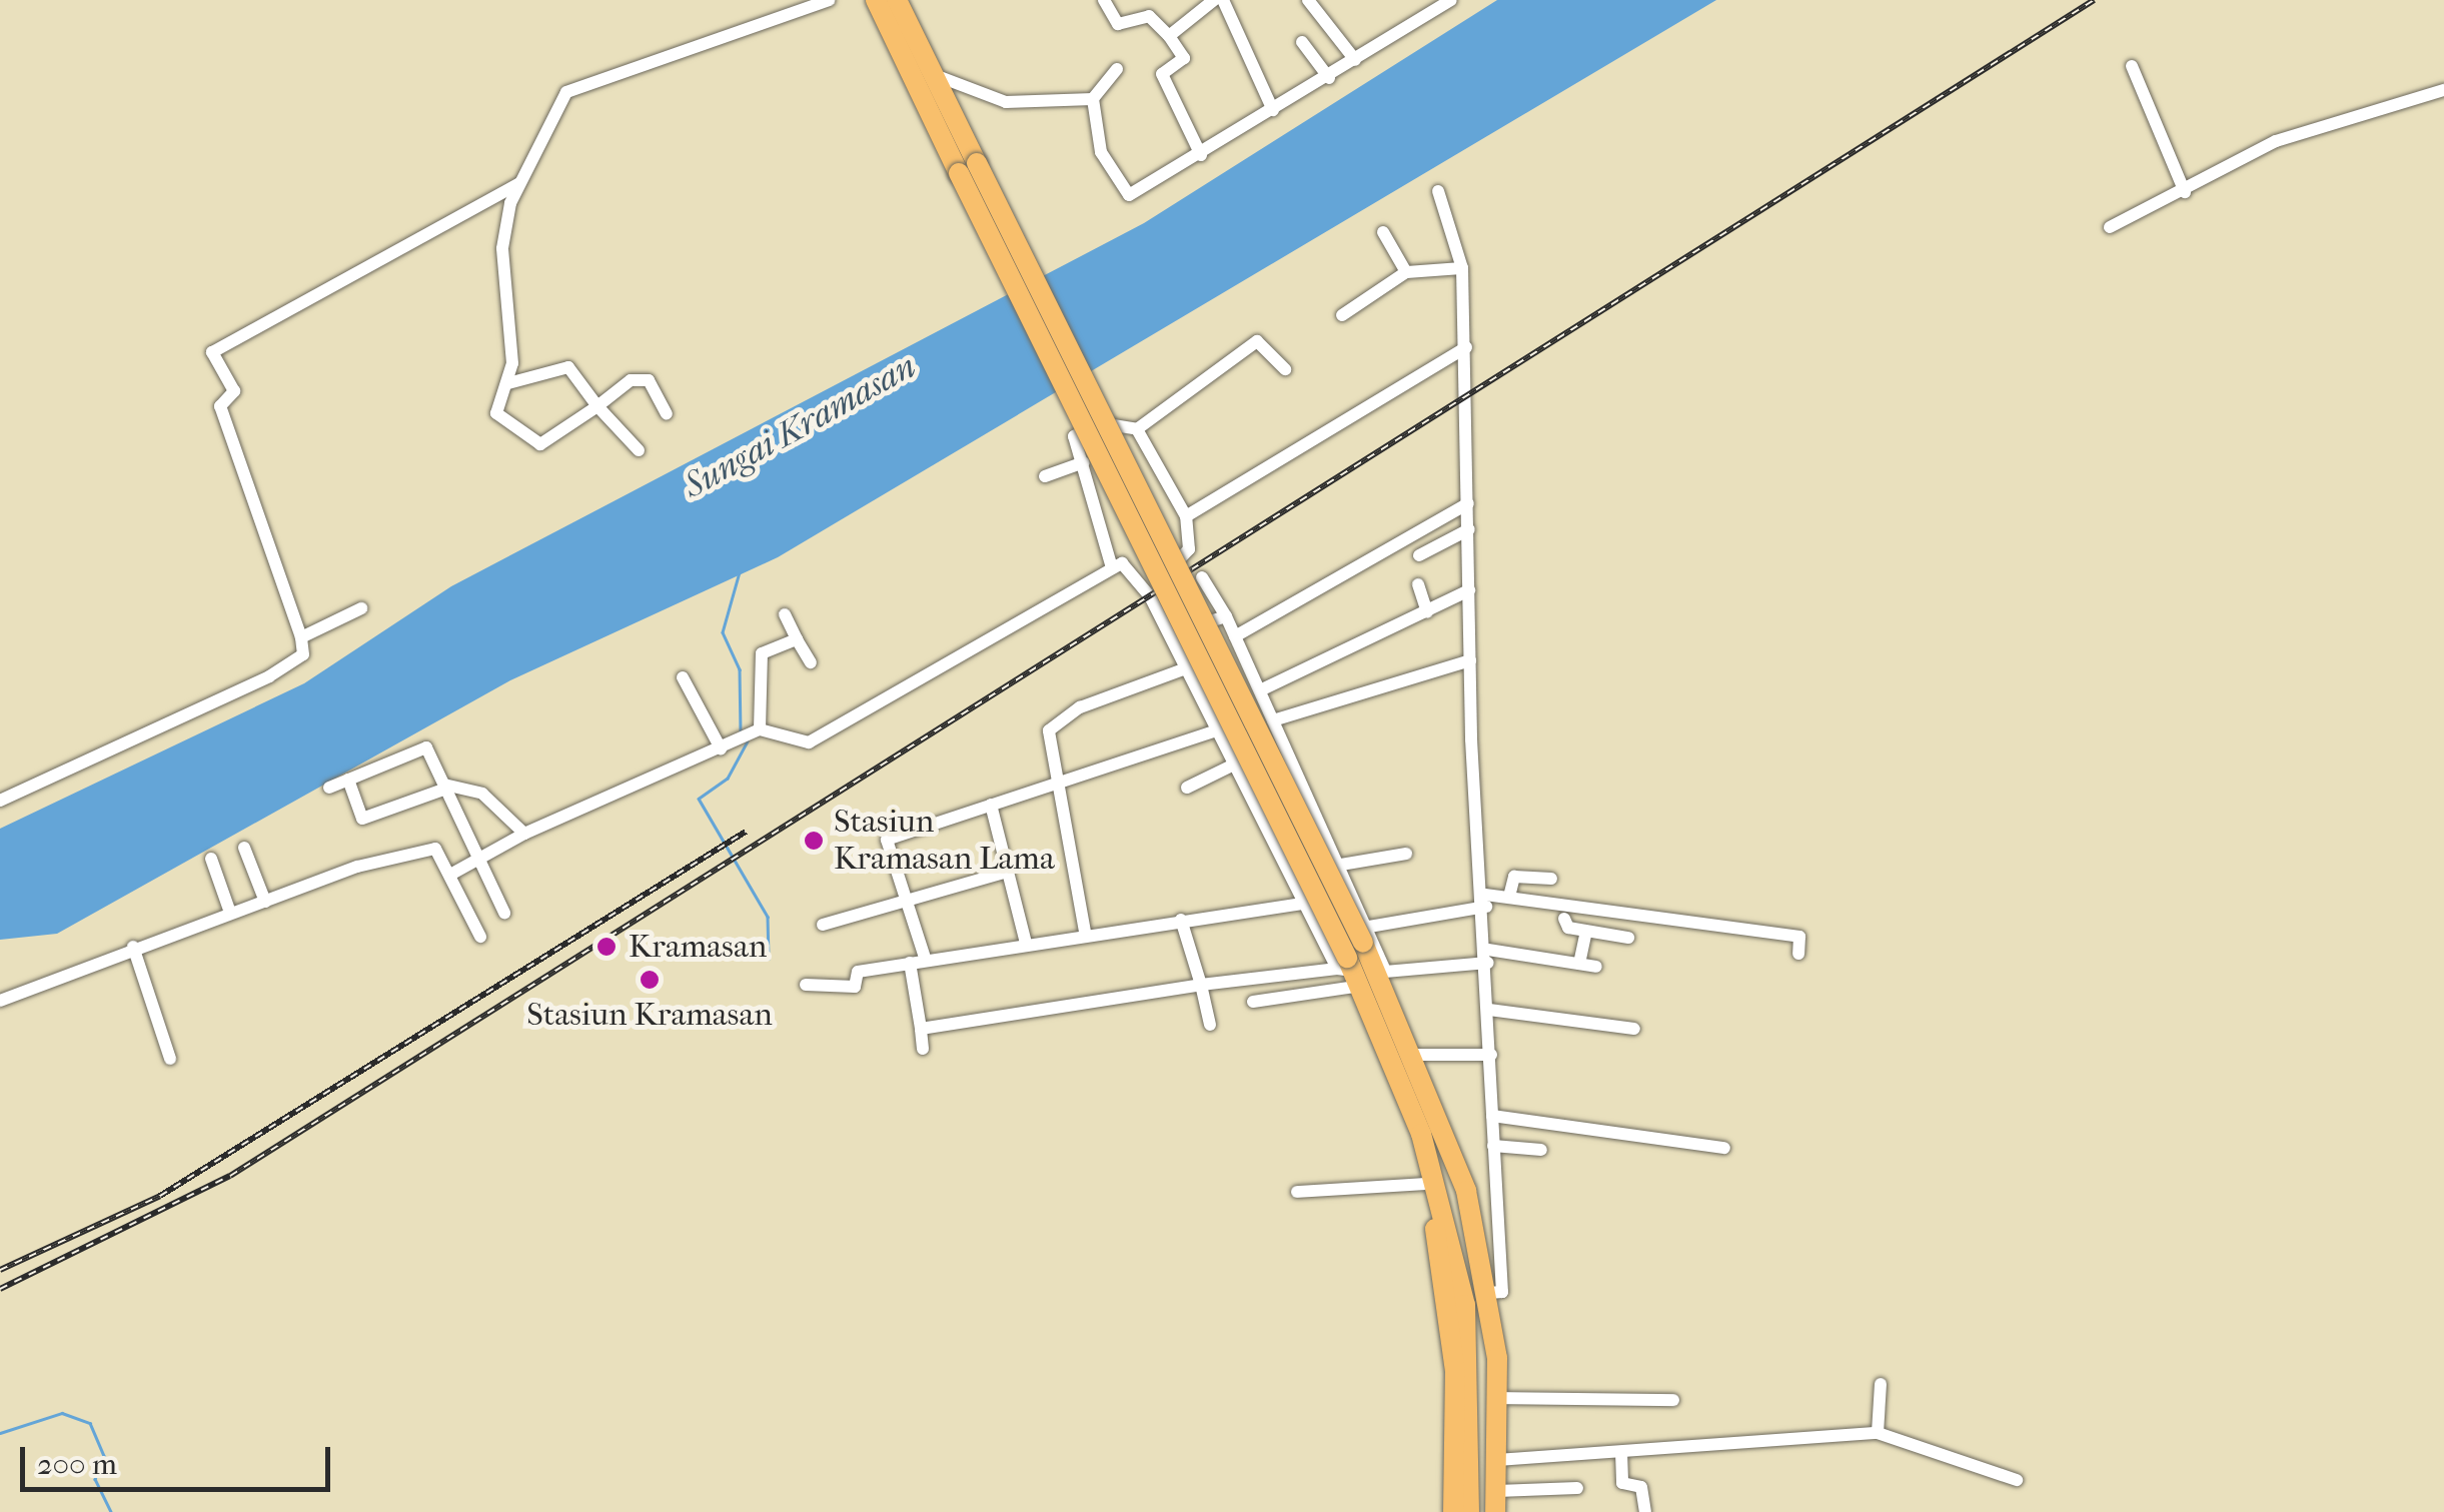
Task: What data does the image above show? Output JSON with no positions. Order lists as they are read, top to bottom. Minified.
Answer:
{"water":["Sungai Kramasan"],"places":["Stasiun Kramasan Lama","Kramasan","Stasiun Kramasan"],"scale_bar":"200 m"}
